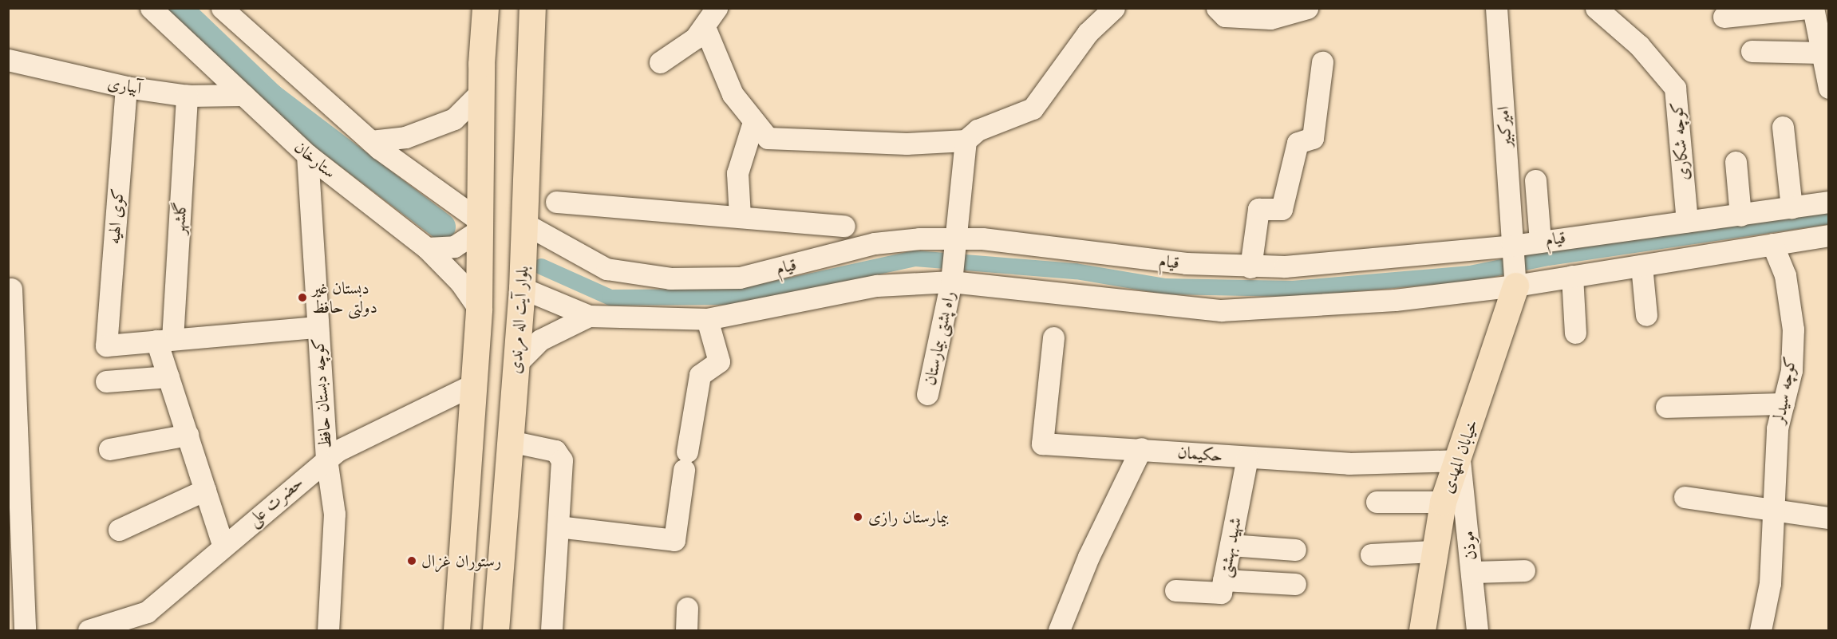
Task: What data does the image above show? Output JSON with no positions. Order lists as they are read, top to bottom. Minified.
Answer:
{"streets":{"main road":["بلوار آیت اله مرندی","خیابان المهدی"],"street":["آبیاری","امیرکبیر","کوچه شکاری","ستارخان","کوی الهیه","گلشهر","قیام","راه پشتی بیمارستان","کوچه سیدلر","کوچه دبستان حافظ","حکیمان","حضرت علی","موذن","شهید بهشتی"]},"crossings":[["آبیاری","ستارخان"],["آبیاری","کوی الهیه"],["آبیاری","گلشهر"],["امیرکبیر","قیام"],["امیرکبیر","خیابان المهدی"],["کوچه شکاری","قیام"],["ستارخان","کوچه دبستان حافظ"],["کوی الهیه","گلشهر"],["گلشهر","حضرت علی"],["قیام","بلوار آیت اله مرندی"],["قیام","راه پشتی بیمارستان"],["کوچه دبستان حافظ","حضرت علی"],["حکیمان","خیابان المهدی"],["حکیمان","موذن"],["حکیمان","شهید بهشتی"],["خیابان المهدی","موذن"]],"places":["دبستان غیر دولتی حافظ","بیمارستان رازی","رستوران غزال"]}
